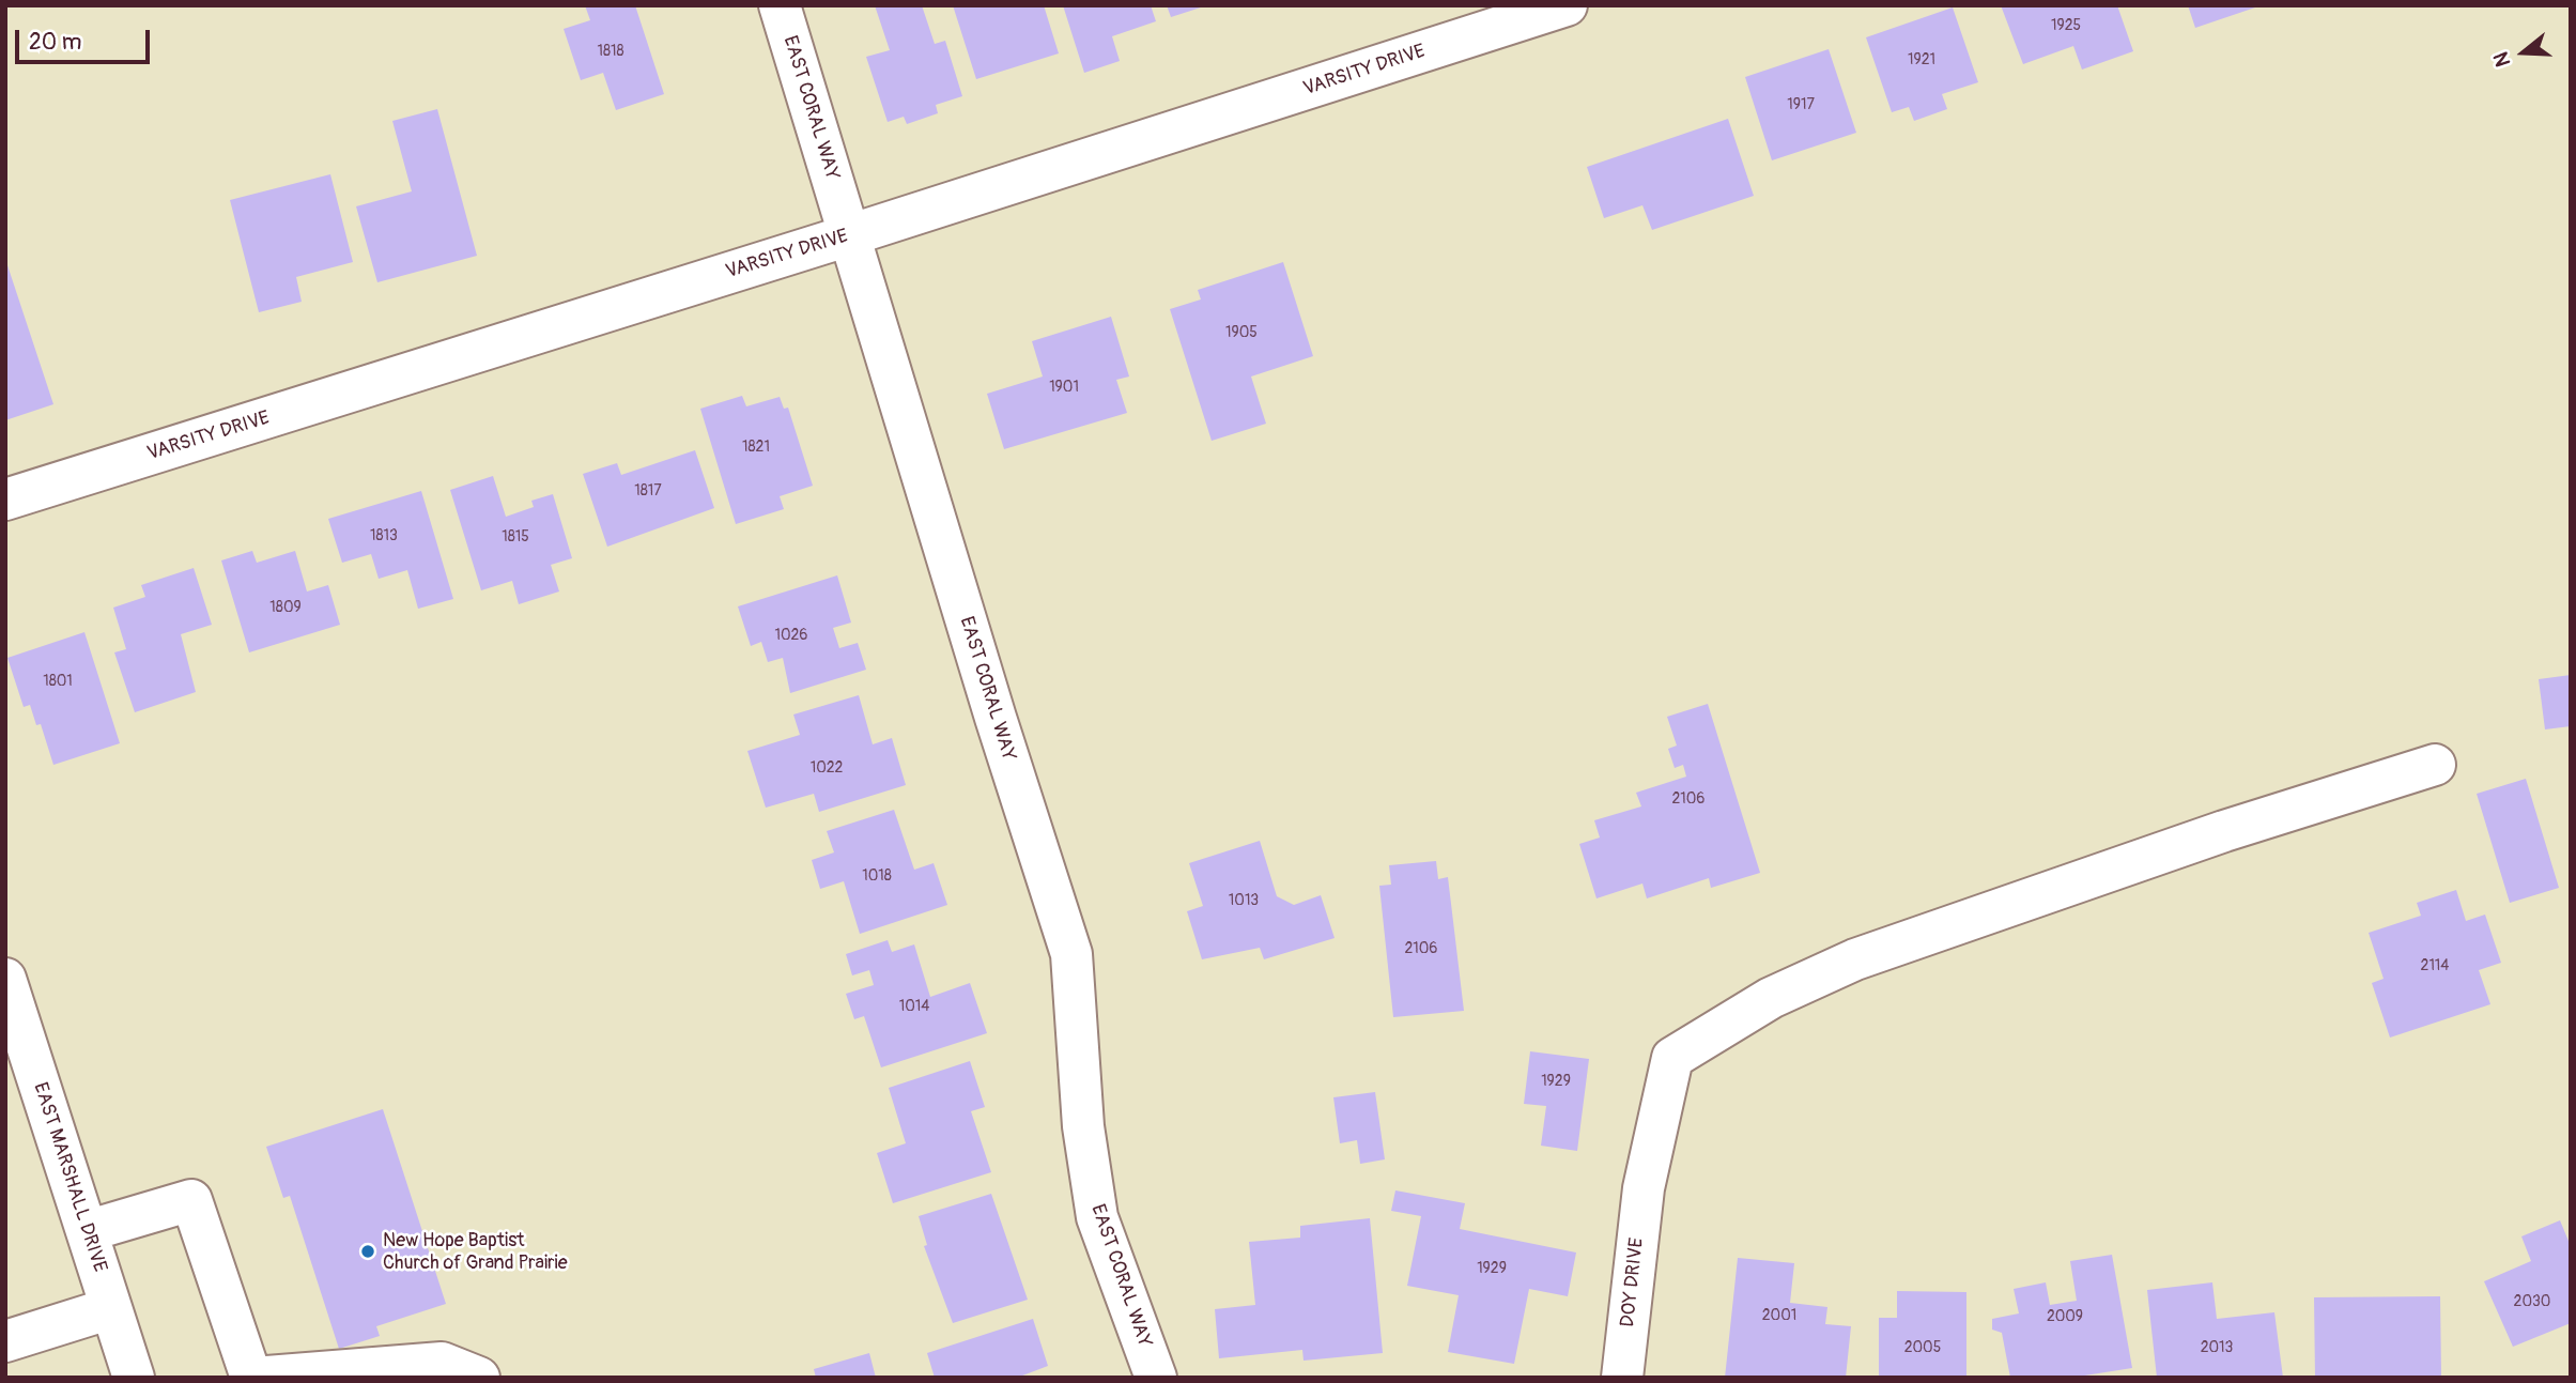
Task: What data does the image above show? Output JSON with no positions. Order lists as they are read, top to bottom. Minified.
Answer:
{"streets":{"street":["VARSITY DRIVE","EAST CORAL WAY","EAST MARSHALL DRIVE","DOY DRIVE"]},"crossings":[["VARSITY DRIVE","EAST CORAL WAY"]],"places":["New Hope Baptist Church of Grand Prairie"],"house_numbers":["1925","1818","1921","1917","1905","1901","1821","1817","1813","1815","1809","1026","1801","1022","2106","1018","1013","2106","2114","1014","1929","1929","2030","2001","2009","2005","2013"],"scale_bar":"20 m","north":"left"}
